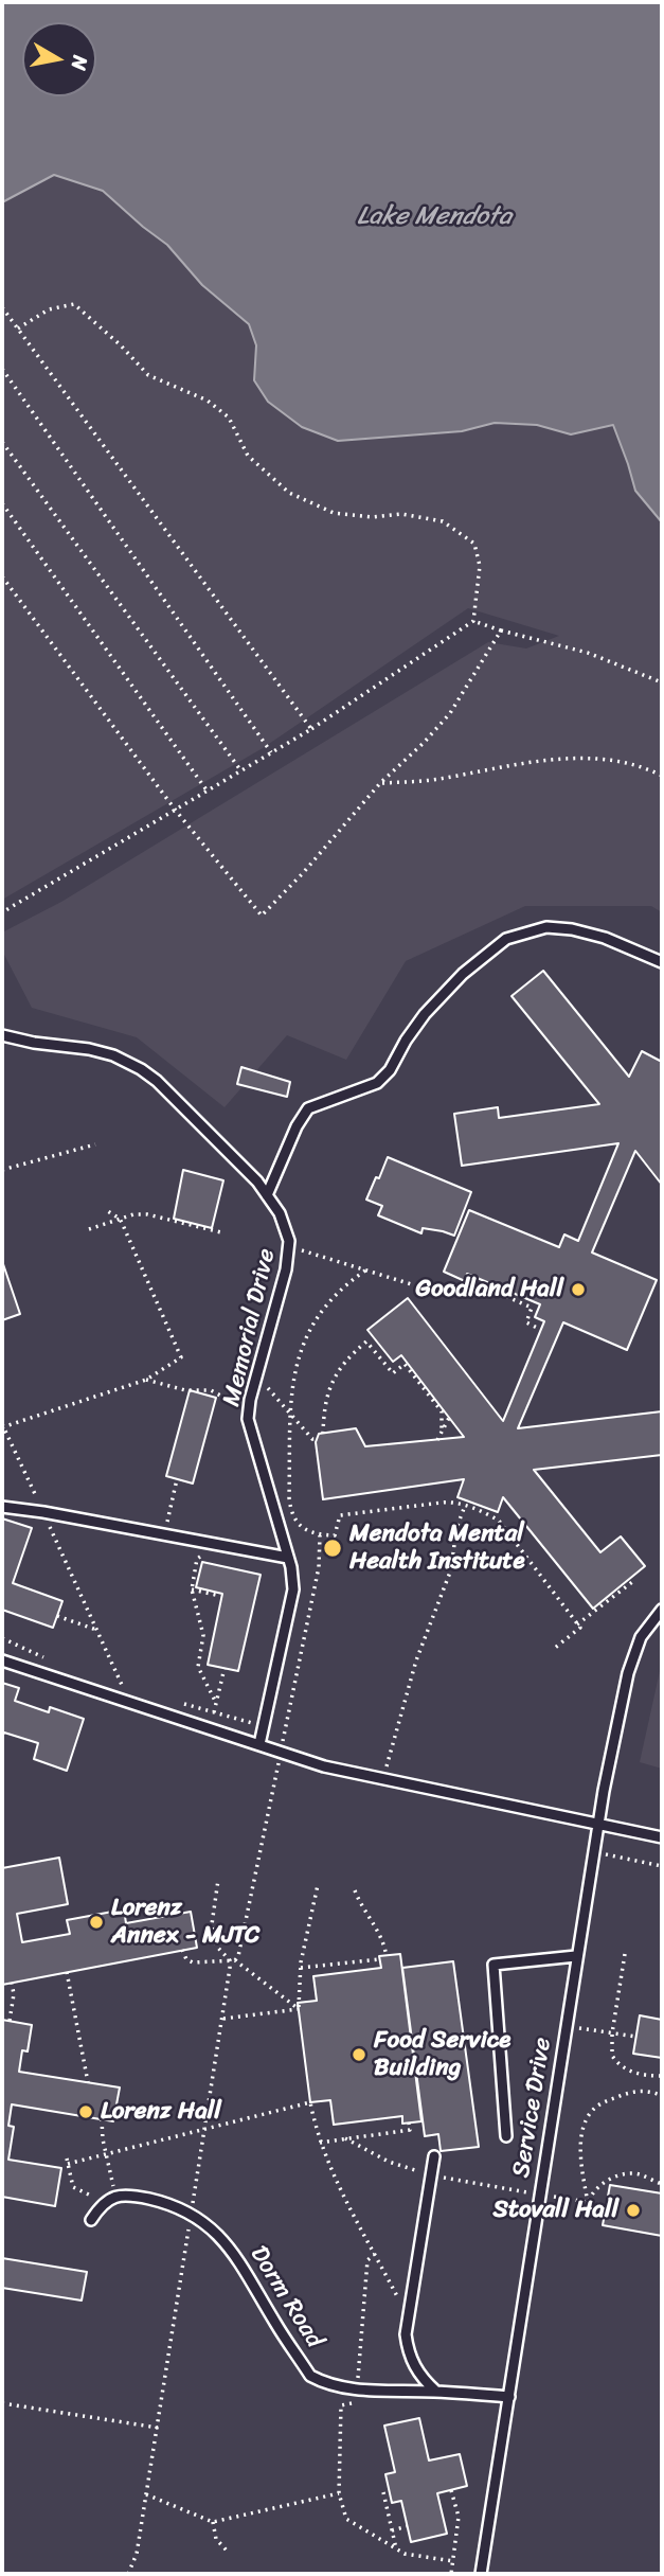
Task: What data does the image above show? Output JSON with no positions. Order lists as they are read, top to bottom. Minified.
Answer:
{"streets":{"lane":["Memorial Drive","Service Drive","Dorm Road"]},"crossings":[["Service Drive","Dorm Road"]],"water":["Lake Mendota"],"places":["Goodland Hall","Mendota Mental Health Institute","Lorenz Annex - MJTC","Food Service Building","Lorenz Hall","Stovall Hall"],"north":"right"}
